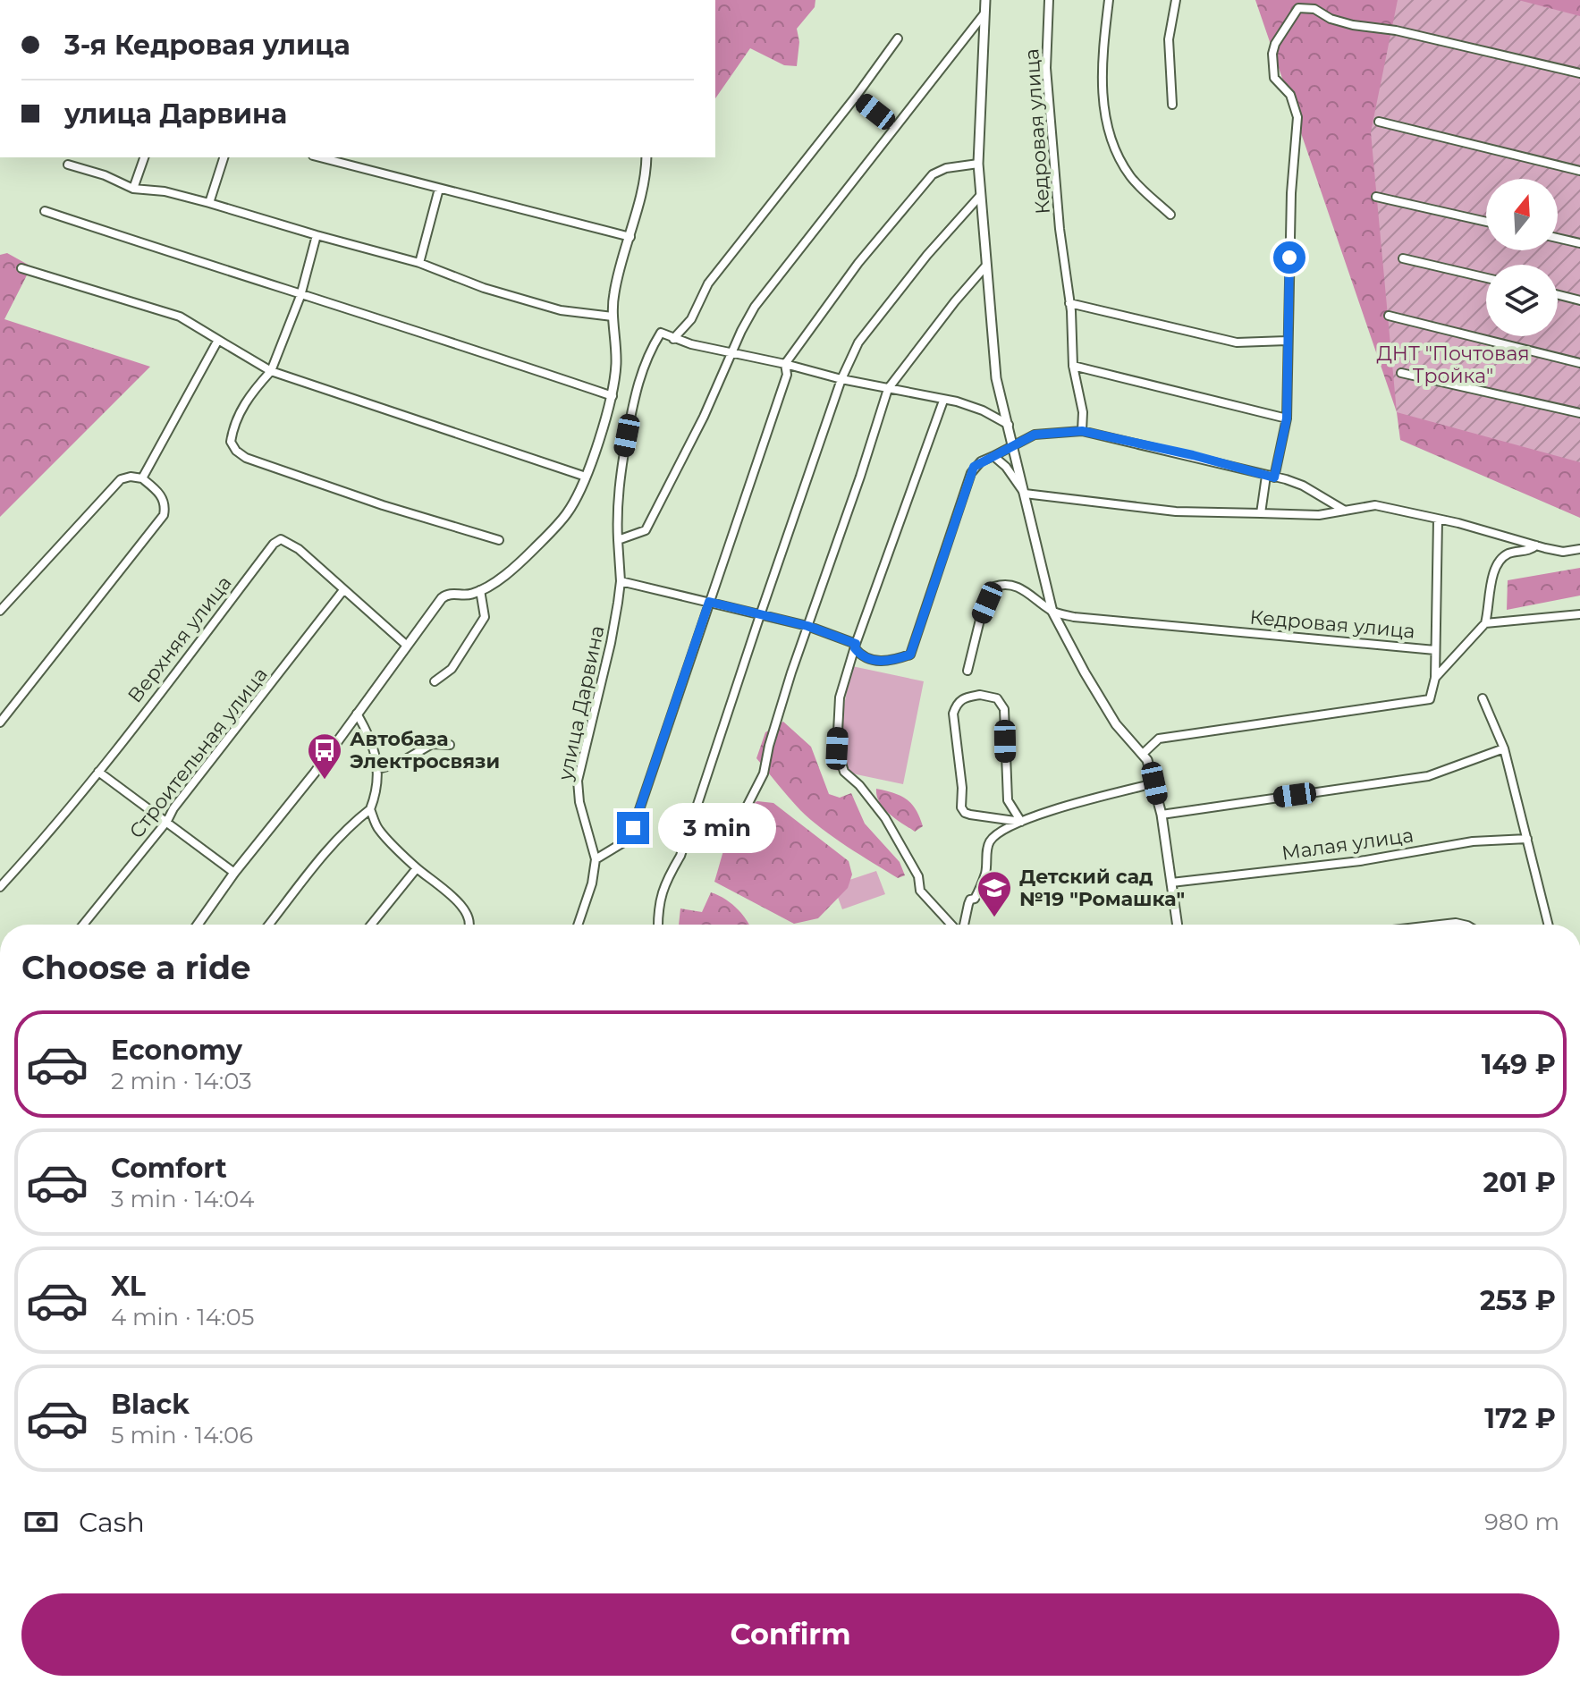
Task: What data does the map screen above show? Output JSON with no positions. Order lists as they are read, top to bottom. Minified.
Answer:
{"streets":{"street":["Кедровая улица","Верхняя улица","улица Дарвина","Строительная улица","Малая улица"]},"crossings":[["Верхняя улица","Строительная улица"]],"parks":["ДНТ \"Почтовая Тройка\""],"places":{"bus stop":["Автобаза Электросвязи"],"school or university":["Детский сад №19 \"Ромашка\""]},"north":"top","page":{"banner":["3-я Кедровая улица","улица Дарвина"],"bubble":"3 min","heading":"Choose a ride","list":[{"name":"Economy","note":"2 min · 14:03","value":"149 ₽"},{"name":"Comfort","note":"3 min · 14:04","value":"201 ₽"},{"name":"XL","note":"4 min · 14:05","value":"253 ₽"},{"name":"Black","note":"5 min · 14:06","value":"172 ₽"}],"pay":["Cash","980 m"],"buttons":"Confirm"}}
